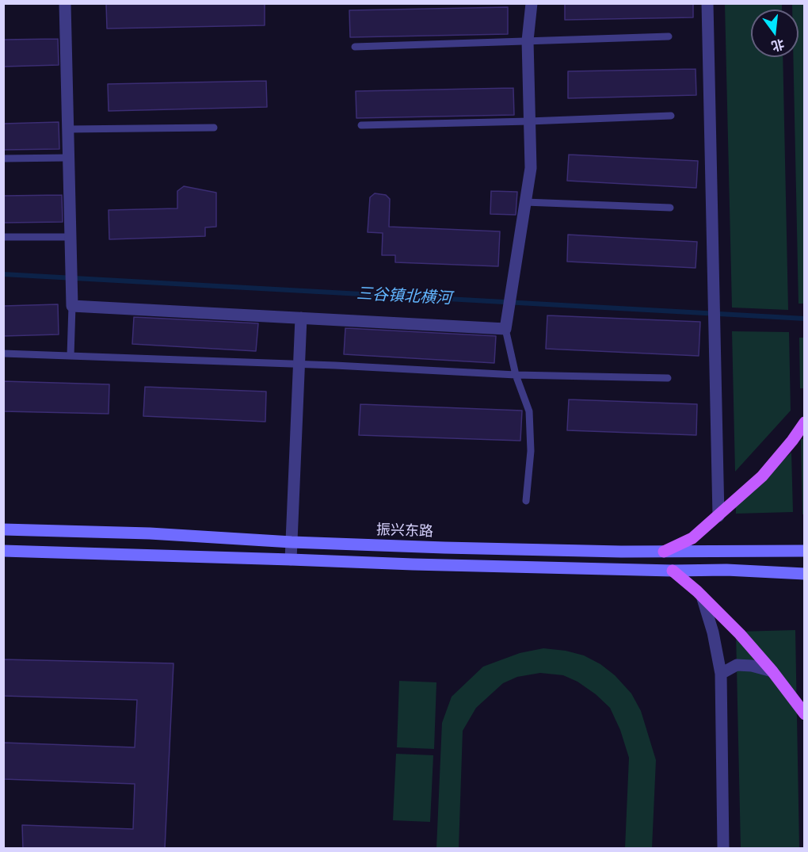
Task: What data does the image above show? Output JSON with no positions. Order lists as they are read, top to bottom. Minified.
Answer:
{"streets":{"main road":["振兴东路"]},"water":["三谷镇北横河"],"north":"bottom"}
